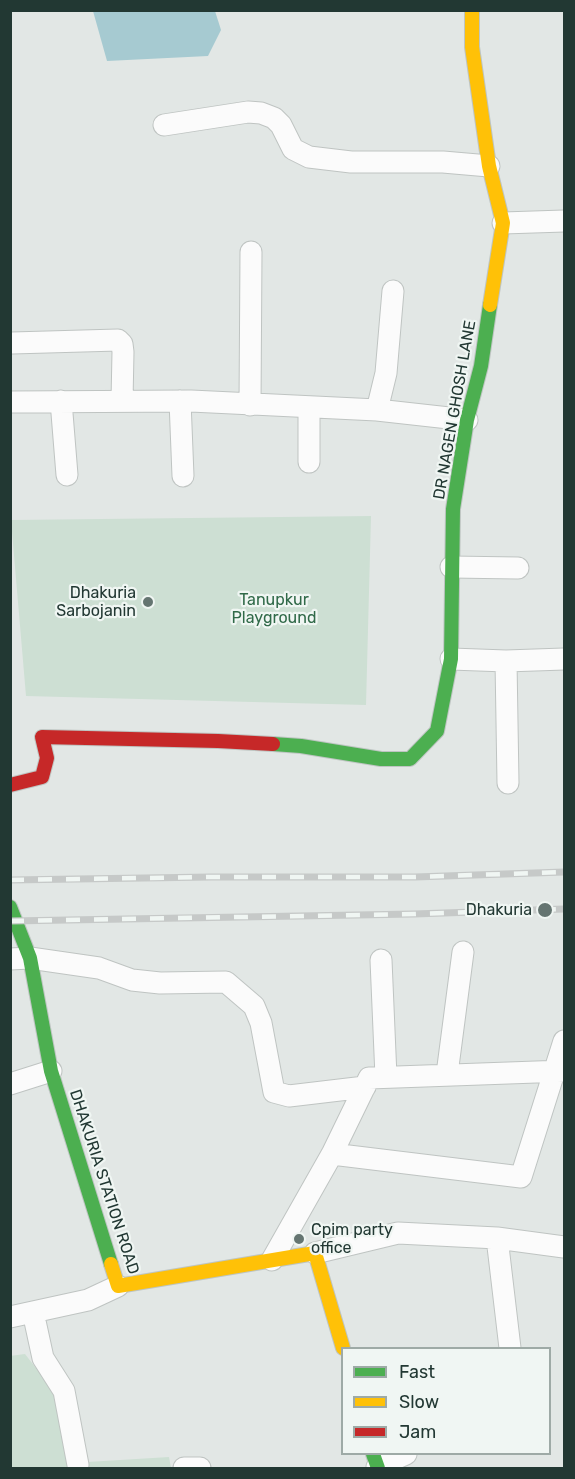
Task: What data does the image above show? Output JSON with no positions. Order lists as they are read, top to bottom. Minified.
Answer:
{"streets":{"street":["DR NAGEN GHOSH LANE","DHAKURIA STATION ROAD"]},"parks":["Tanupkur Playground"],"places":["Dhakuria Sarbojanin","Dhakuria","Cpim party office"],"legend":["Fast","Slow","Jam"]}
